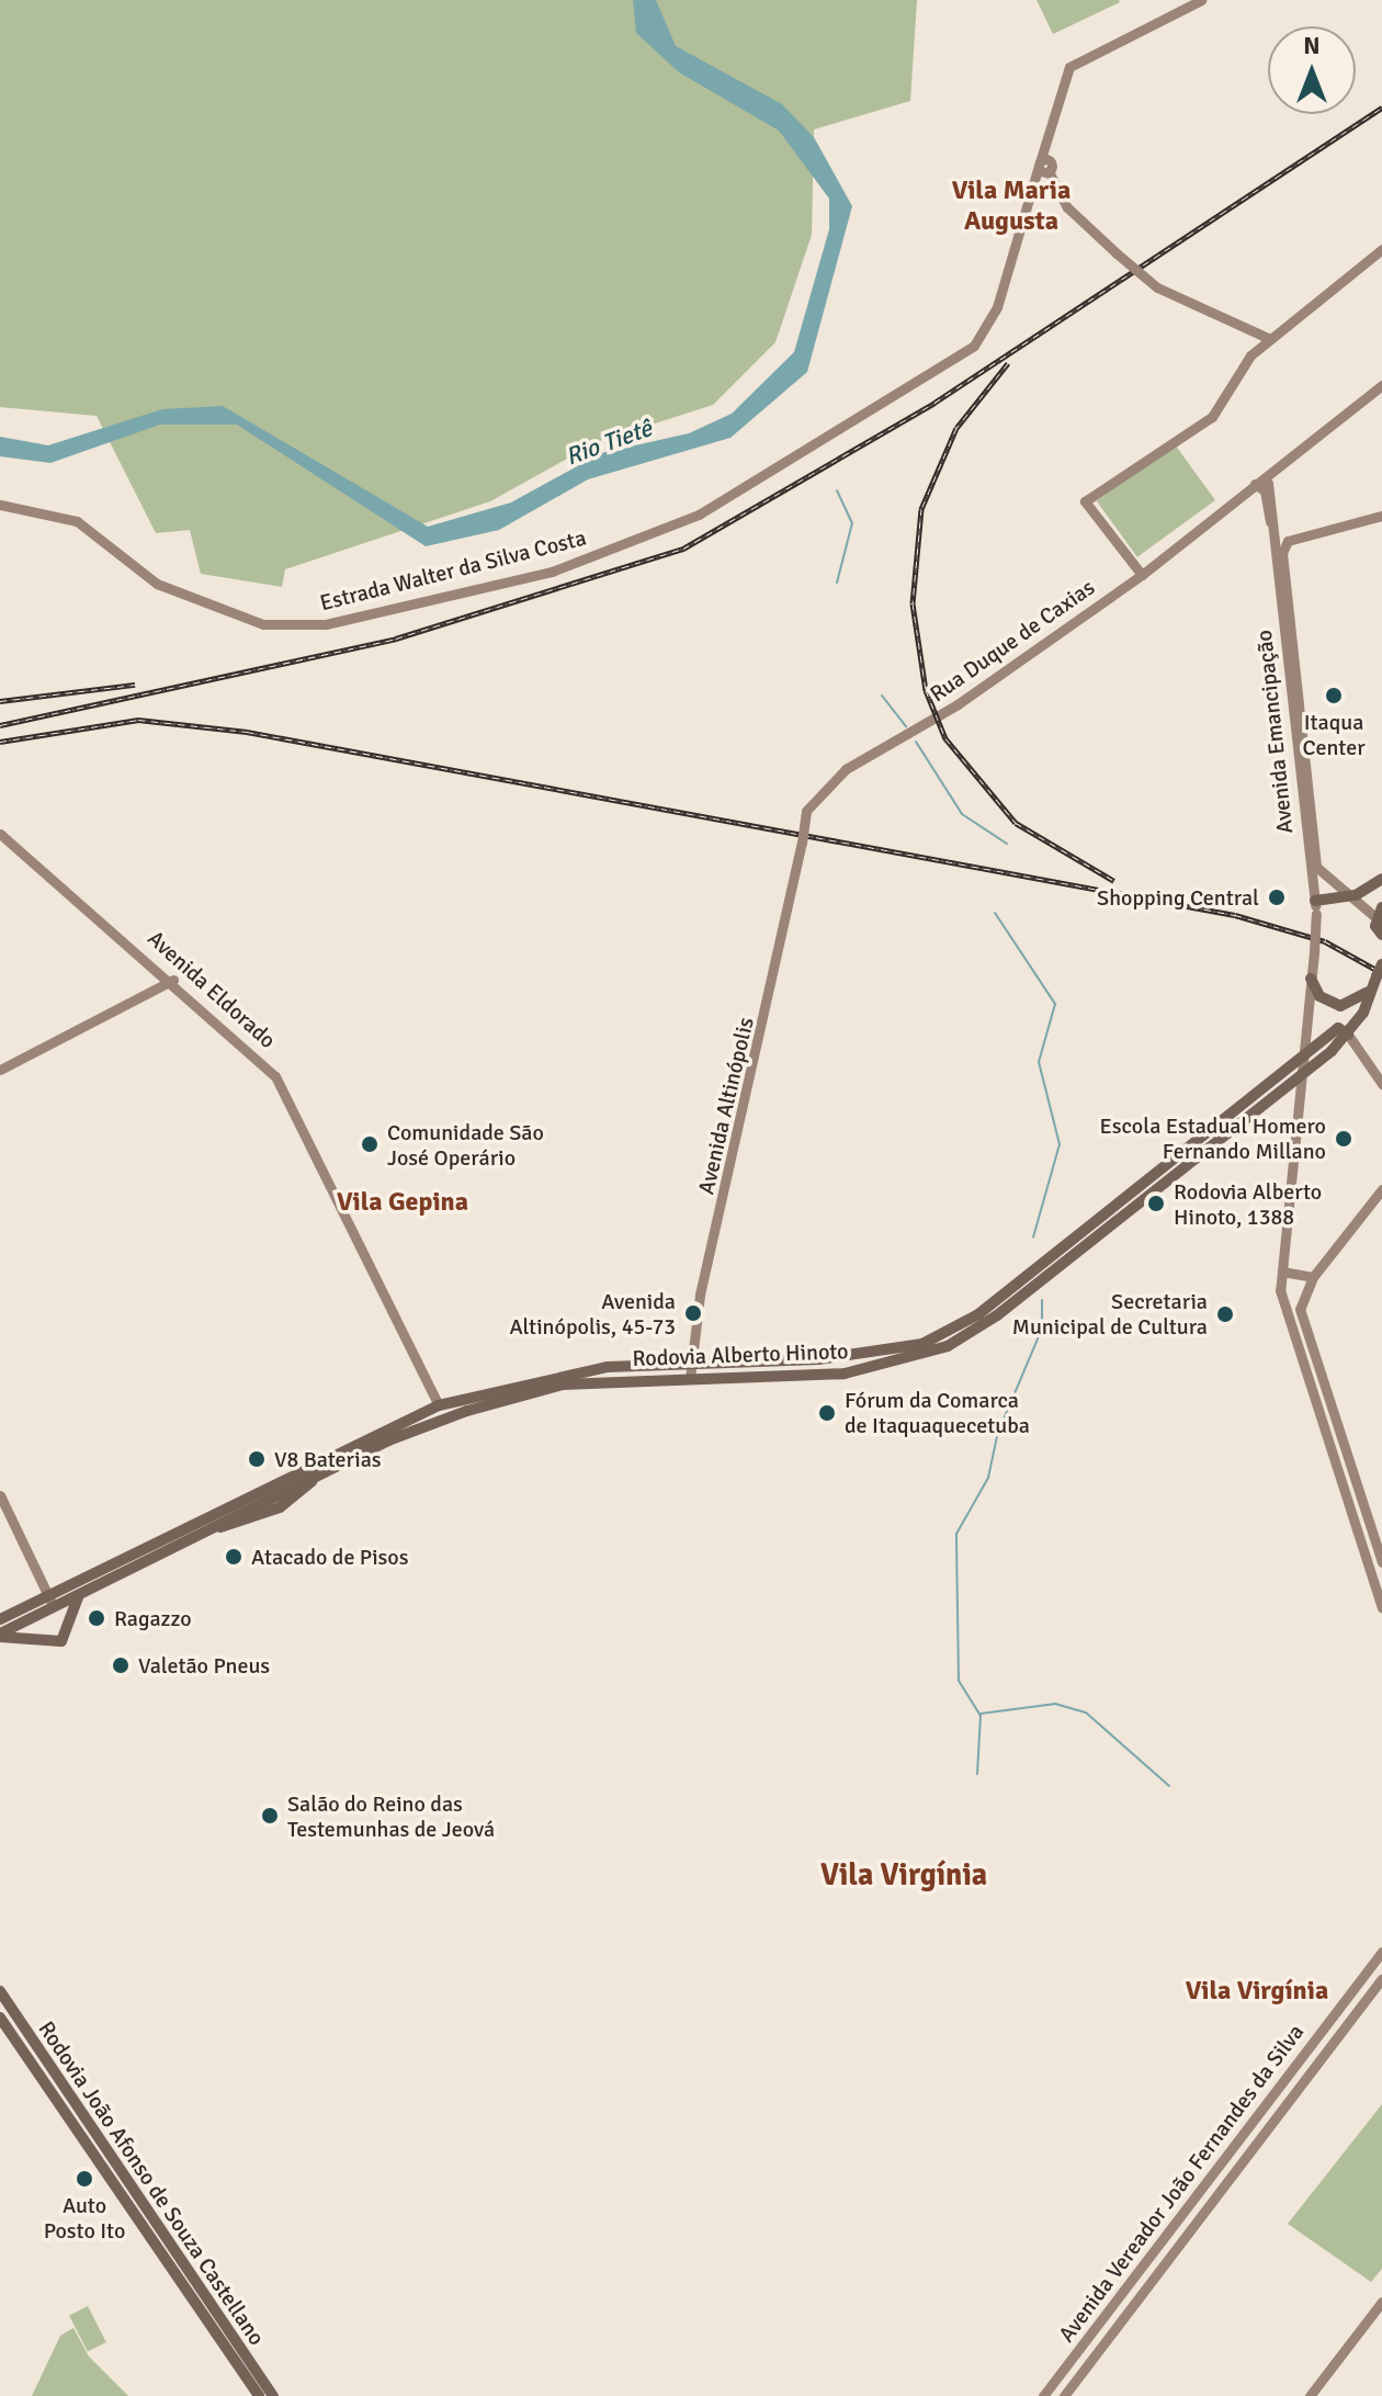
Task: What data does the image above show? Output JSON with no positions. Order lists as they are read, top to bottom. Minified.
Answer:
{"streets":{"main road":["Estrada Walter da Silva Costa","Rua Duque de Caxias","Avenida Emancipação","Avenida Eldorado","Avenida Altinópolis","Rodovia Alberto Hinoto","Rodovia João Afonso de Souza Castellano","Avenida Vereador João Fernandes da Silva"]},"crossings":[["Rua Duque de Caxias","Avenida Altinópolis"],["Avenida Emancipação","Rodovia Alberto Hinoto"],["Avenida Eldorado","Rodovia Alberto Hinoto"],["Avenida Altinópolis","Rodovia Alberto Hinoto"]],"districts":["Vila Maria Augusta","Vila Gepina","Vila Virgínia","Vila Virgínia"],"water":["Rio Tietê"],"places":["Itaqua Center","Shopping Central","Escola Estadual Homero Fernando Millano","Comunidade São José Operário","Rodovia Alberto Hinoto, 1388","Avenida Altinópolis, 45-73","Secretaria Municipal de Cultura","Fórum da Comarca de Itaquaquecetuba","V8 Baterias","Atacado de Pisos","Ragazzo","Valetão Pneus","Salão do Reino das Testemunhas de Jeová","Auto Posto Ito"],"north":"top"}
